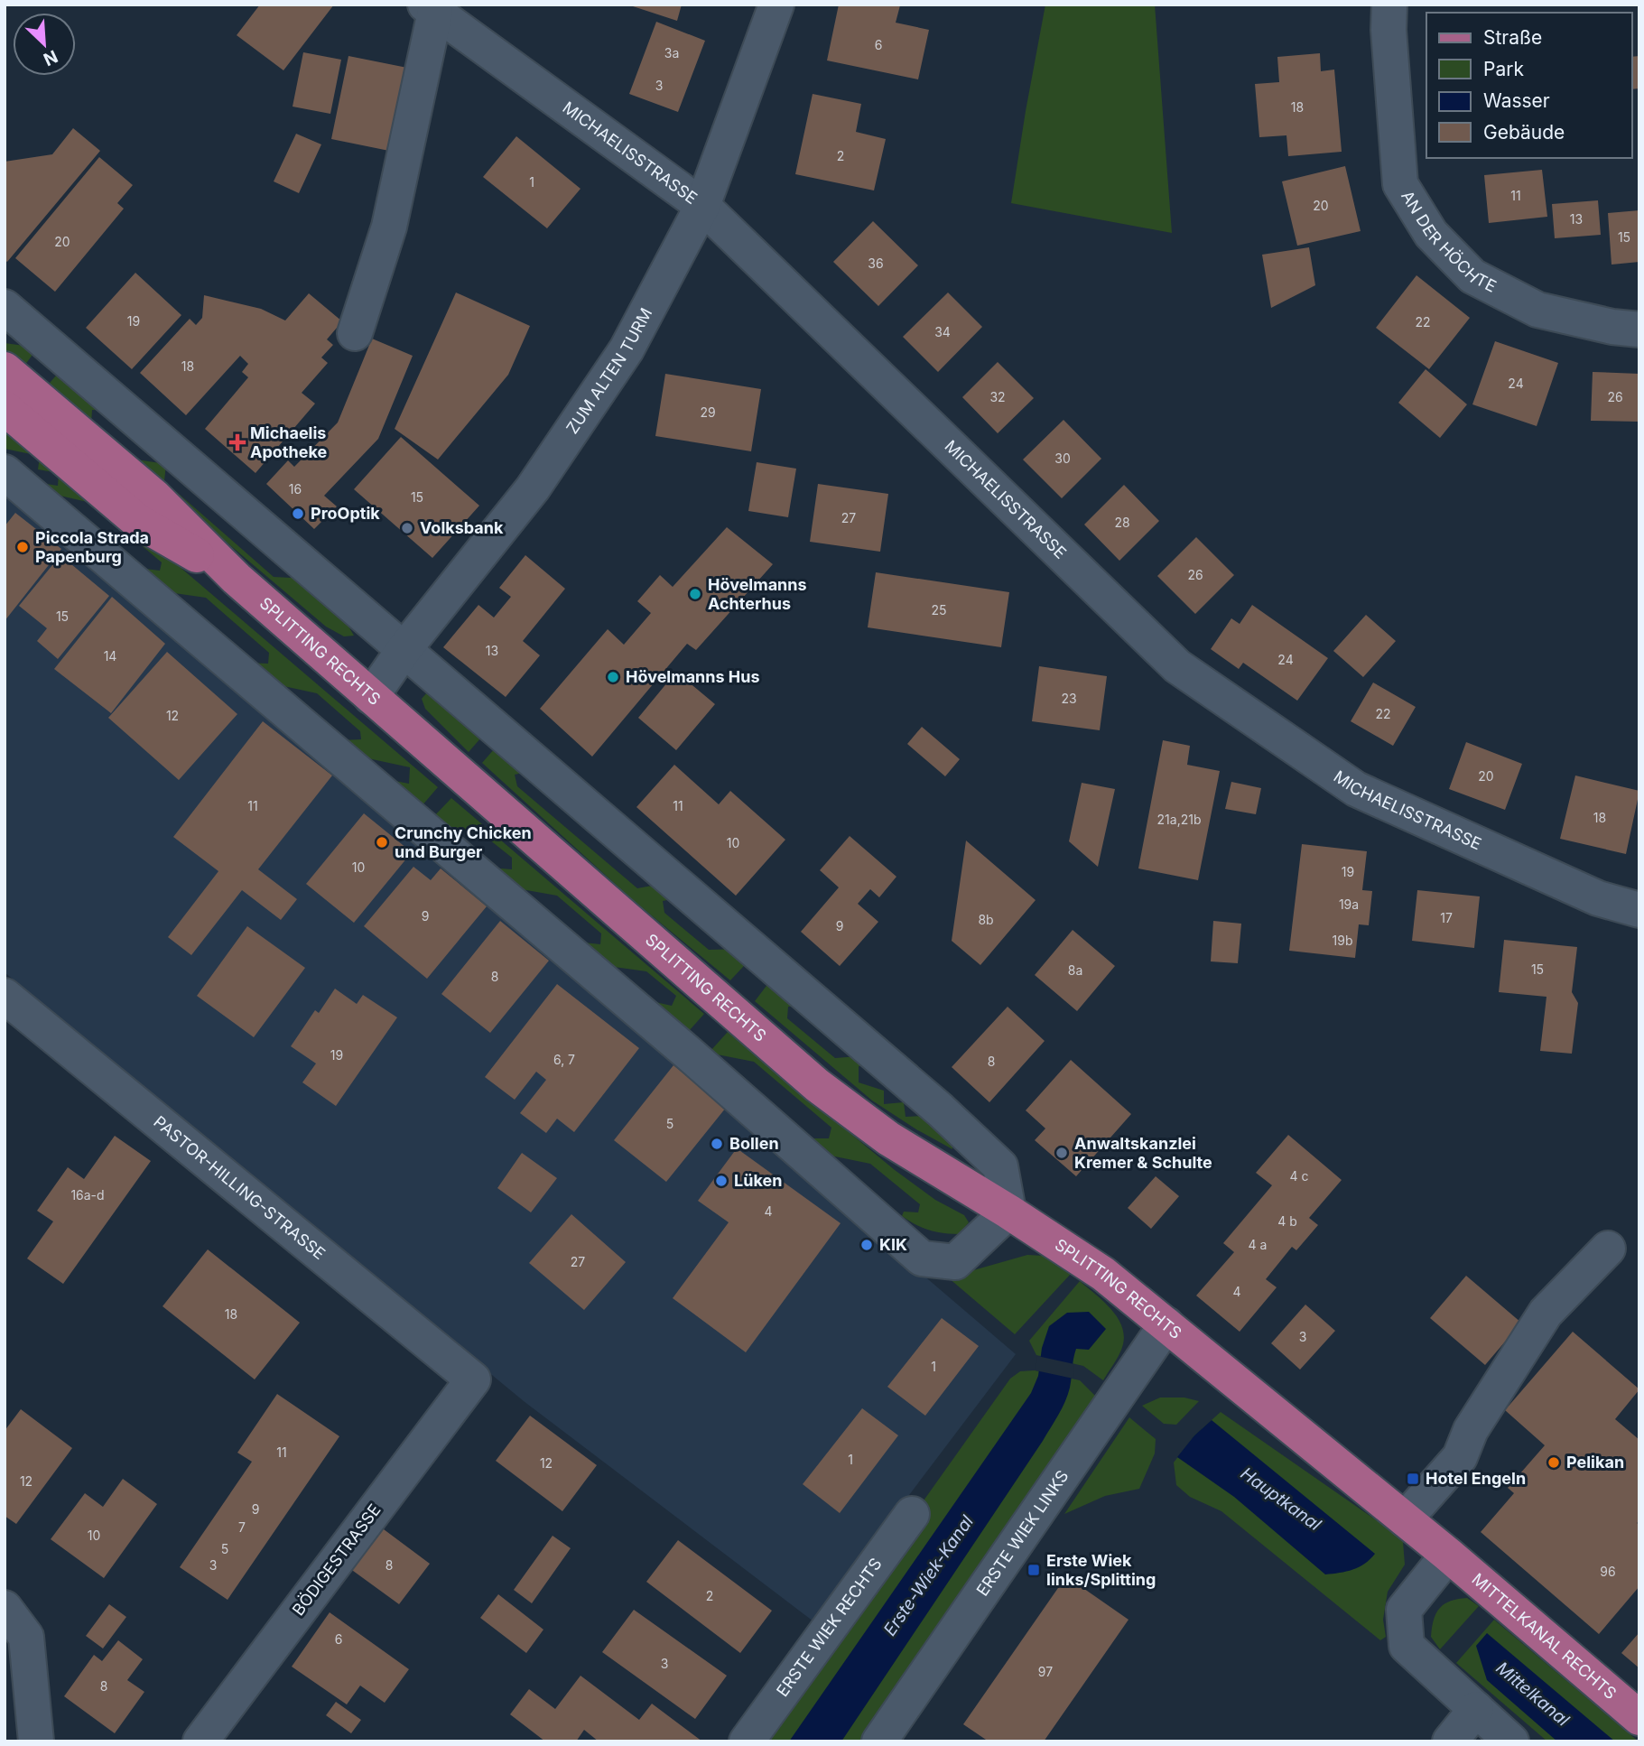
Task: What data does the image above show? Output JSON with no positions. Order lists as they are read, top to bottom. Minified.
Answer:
{"streets":{"main road":["SPLITTING RECHTS","MITTELKANAL RECHTS"],"street":["MICHAELISSTRASSE","AN DER HÖCHTE","ZUM ALTEN TURM","PASTOR-HILLING-STRASSE","ERSTE WIEK LINKS","BÖDIGESTRASSE","ERSTE WIEK RECHTS"]},"crossings":[["MICHAELISSTRASSE","ZUM ALTEN TURM"],["ZUM ALTEN TURM","SPLITTING RECHTS"],["SPLITTING RECHTS","ERSTE WIEK LINKS"],["SPLITTING RECHTS","MITTELKANAL RECHTS"],["PASTOR-HILLING-STRASSE","BÖDIGESTRASSE"]],"water":["Hauptkanal","Erste-Wiek-Kanal","Mittelkanal"],"places":{"health":["Michaelis Apotheke"],"other":["ProOptik","Volksbank","Piccola Strada Papenburg","Hövelmanns Achterhus","Hövelmanns Hus","Crunchy Chicken und Burger","Bollen","Anwaltskanzlei Kremer & Schulte","Lüken","KIK","Pelikan"],"transit":["Hotel Engeln","Erste Wiek links/Splitting"]},"house_numbers":["6","3a","3","18","2","1","11","20","13","15","20","36","19","22","34","18","24","32","26","29","30","16","15","27","28","26","25","15","13","14","24","23","22","12","20","11","11","18","21a,21b","10","10","19","19a","9","17","8b","9","19b","15","8a","8","19","6, 7","8","5","4 c","16a-d","4","4 b","4 a","27","4","18","3","1","11","1","12","12","9","7","10","5","3","8","96","2","6","3","97","8"],"legend":["Straße","Park","Wasser","Gebäude"],"north":"bottom right"}
